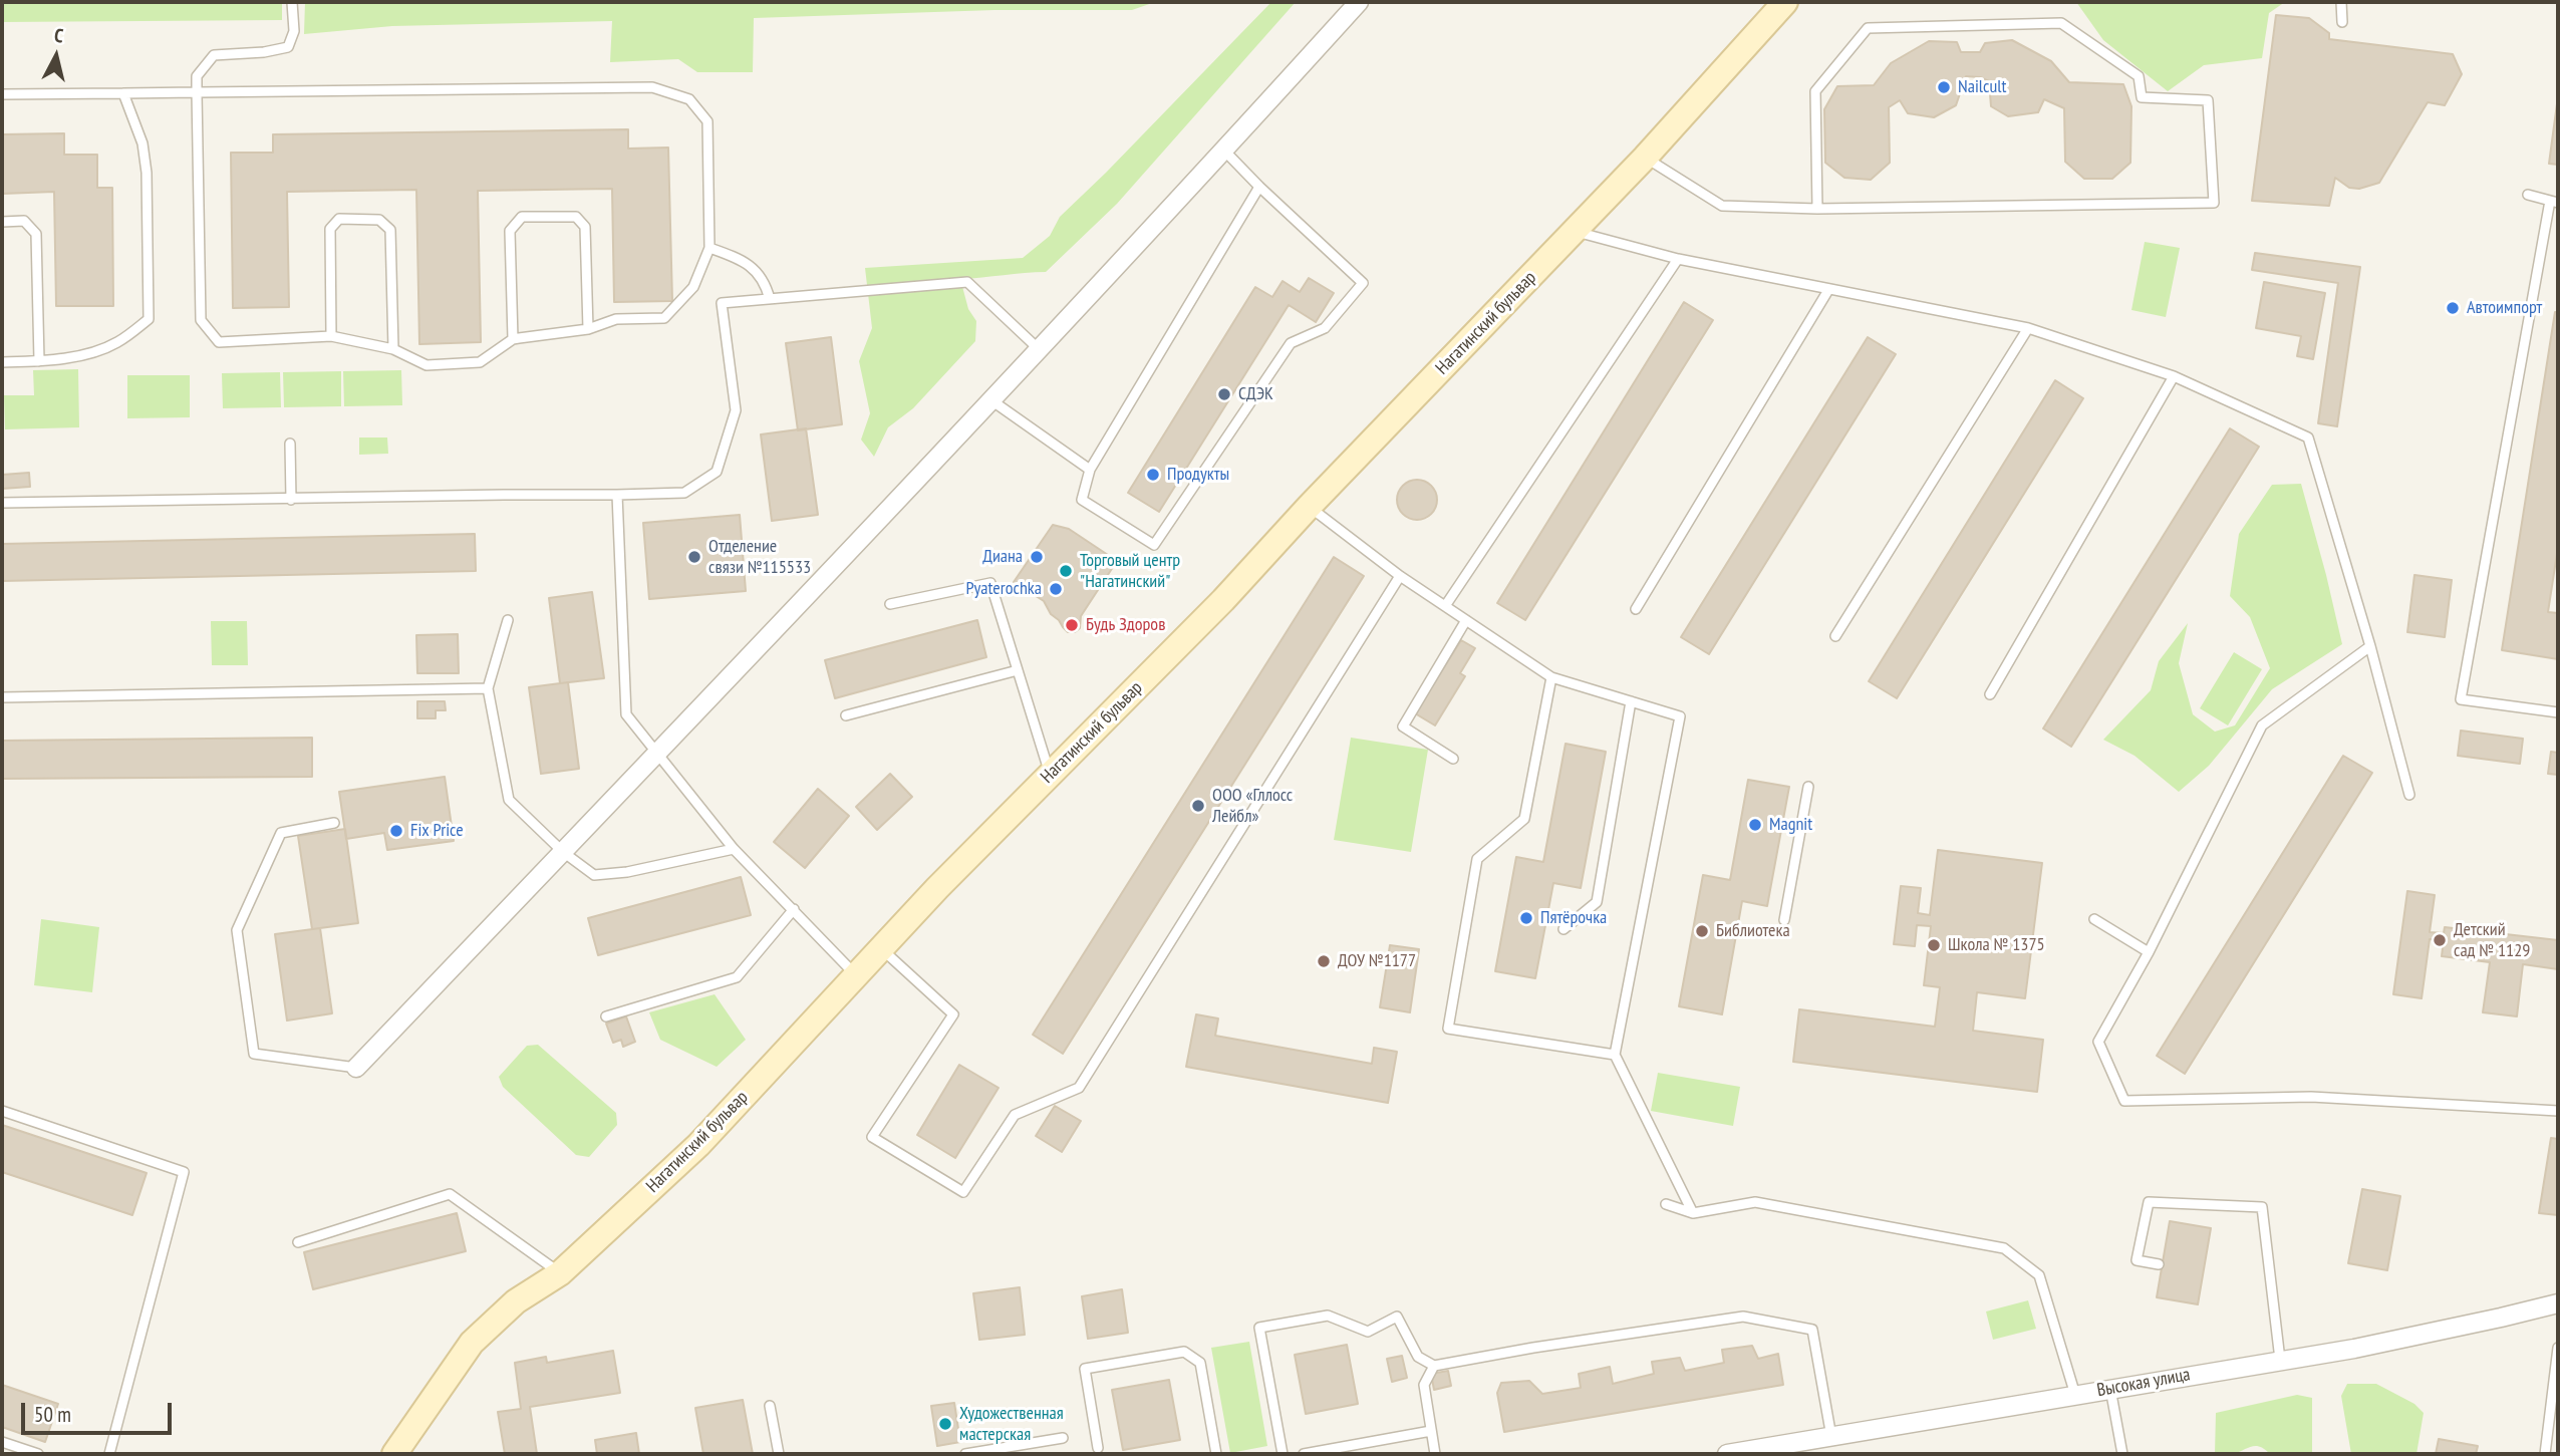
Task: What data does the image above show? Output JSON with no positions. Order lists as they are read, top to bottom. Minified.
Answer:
{"streets":{"street":["Нагатинский бульвар","Высокая улица"]},"places":["Nailcult","Автоимпорт","СДЭК","Продукты","Отделение связи №115533","Диана","Торговый центр \"Нагатинский\"","Pyaterochka","Будь Здоров","ООО «Гллосс Лейбл»","Magnit","Fix Price","Пятёрочка","Библиотека","Детский сад № 1129","Школа № 1375","ДОУ №1177","Художественная мастерская"],"scale_bar":"50 m","north":"top"}
